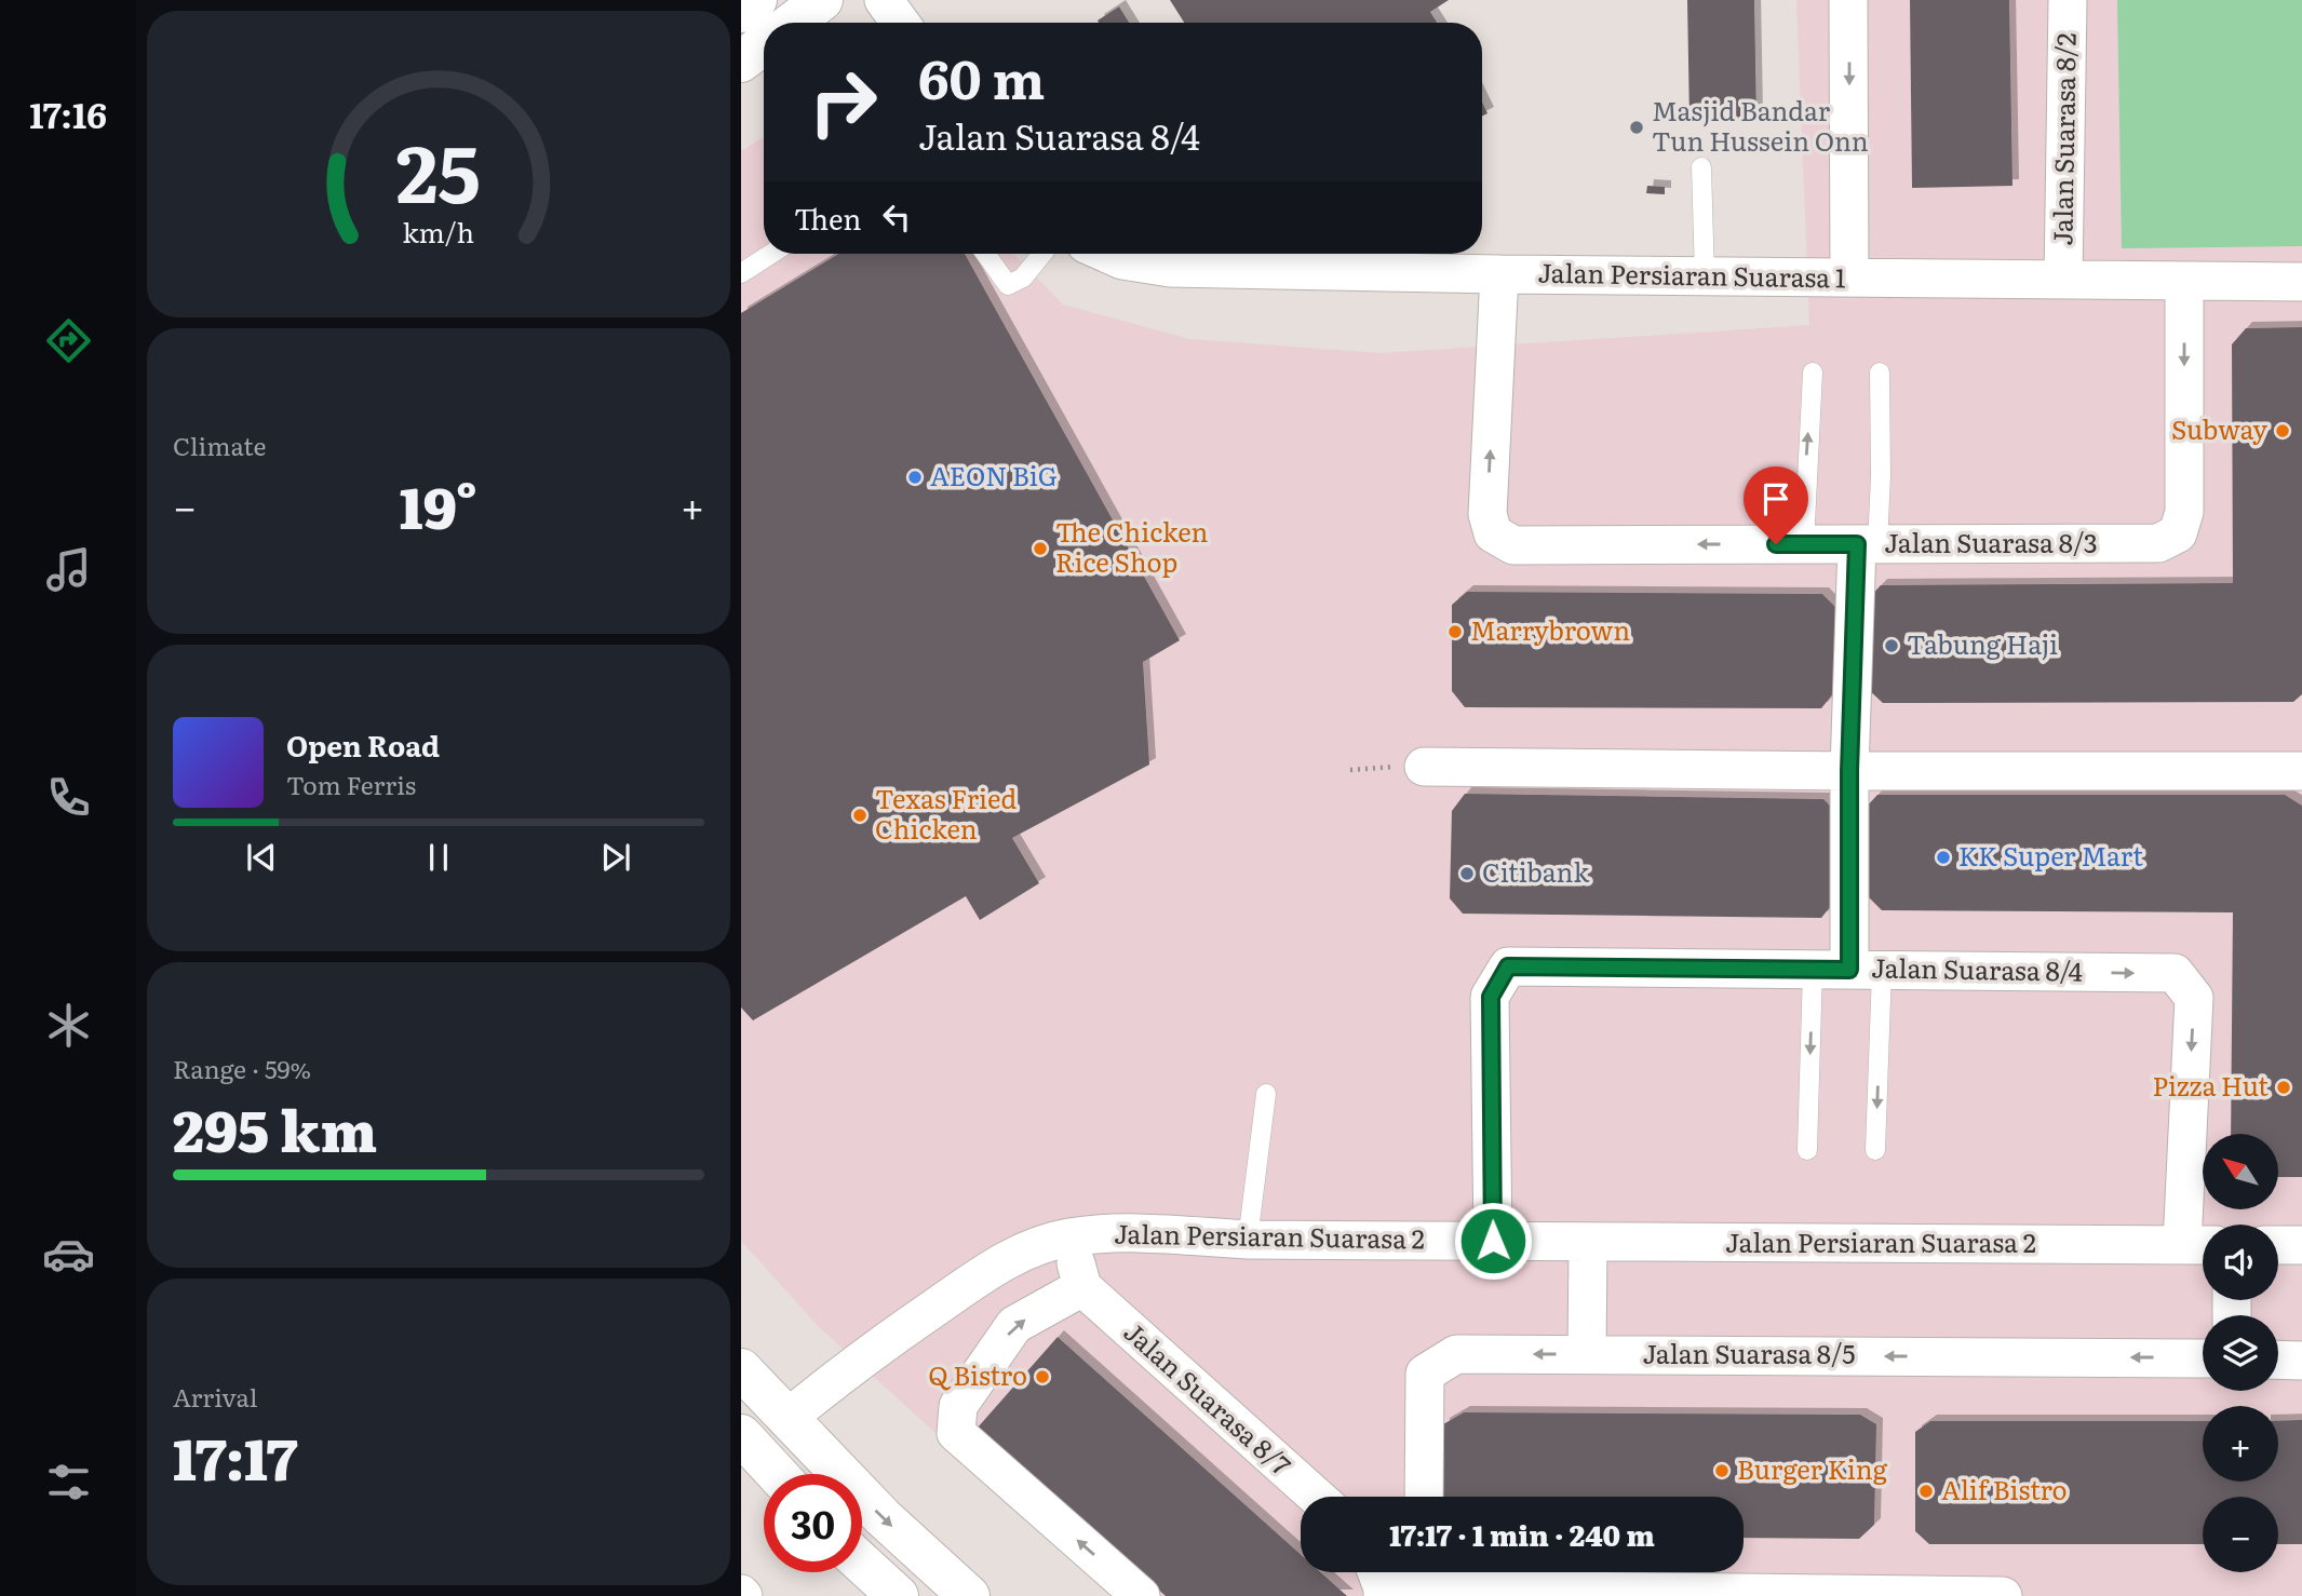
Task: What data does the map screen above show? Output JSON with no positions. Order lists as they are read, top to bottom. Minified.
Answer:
{"streets":{"street":["Jalan Suarasa 8/2","Jalan Persiaran Suarasa 1","Jalan Suarasa 8/3","Jalan Suarasa 8/4","Jalan Persiaran Suarasa 2","Jalan Suarasa 8/5","Jalan Suarasa 8/7"]},"crossings":[["Jalan Suarasa 8/2","Jalan Persiaran Suarasa 1"],["Jalan Persiaran Suarasa 1","Jalan Suarasa 8/3"],["Jalan Suarasa 8/4","Jalan Persiaran Suarasa 2"]],"places":["Masjid Bandar Tun Hussein Onn","Subway","AEON BiG","The Chicken Rice Shop","Marrybrown","Tabung Haji","Texas Fried Chicken","KK Super Mart","Citibank","Pizza Hut","Q Bistro","Burger King","Alif Bistro"],"north":"top left","page":{"tabs":"17:16","turn":["60 m","Jalan Suarasa 8/4"],"then":"Then","tile":["Climate",["Range · 59%","295 km"],["Arrival","17:17"]],"heat":["−","19°","+"],"song":["Open Road","Tom Ferris"],"map_buttons":["+","−"],"limit":"30","trip":"17:17 · 1 min · 240 m","gauge":["25","km/h"]}}
